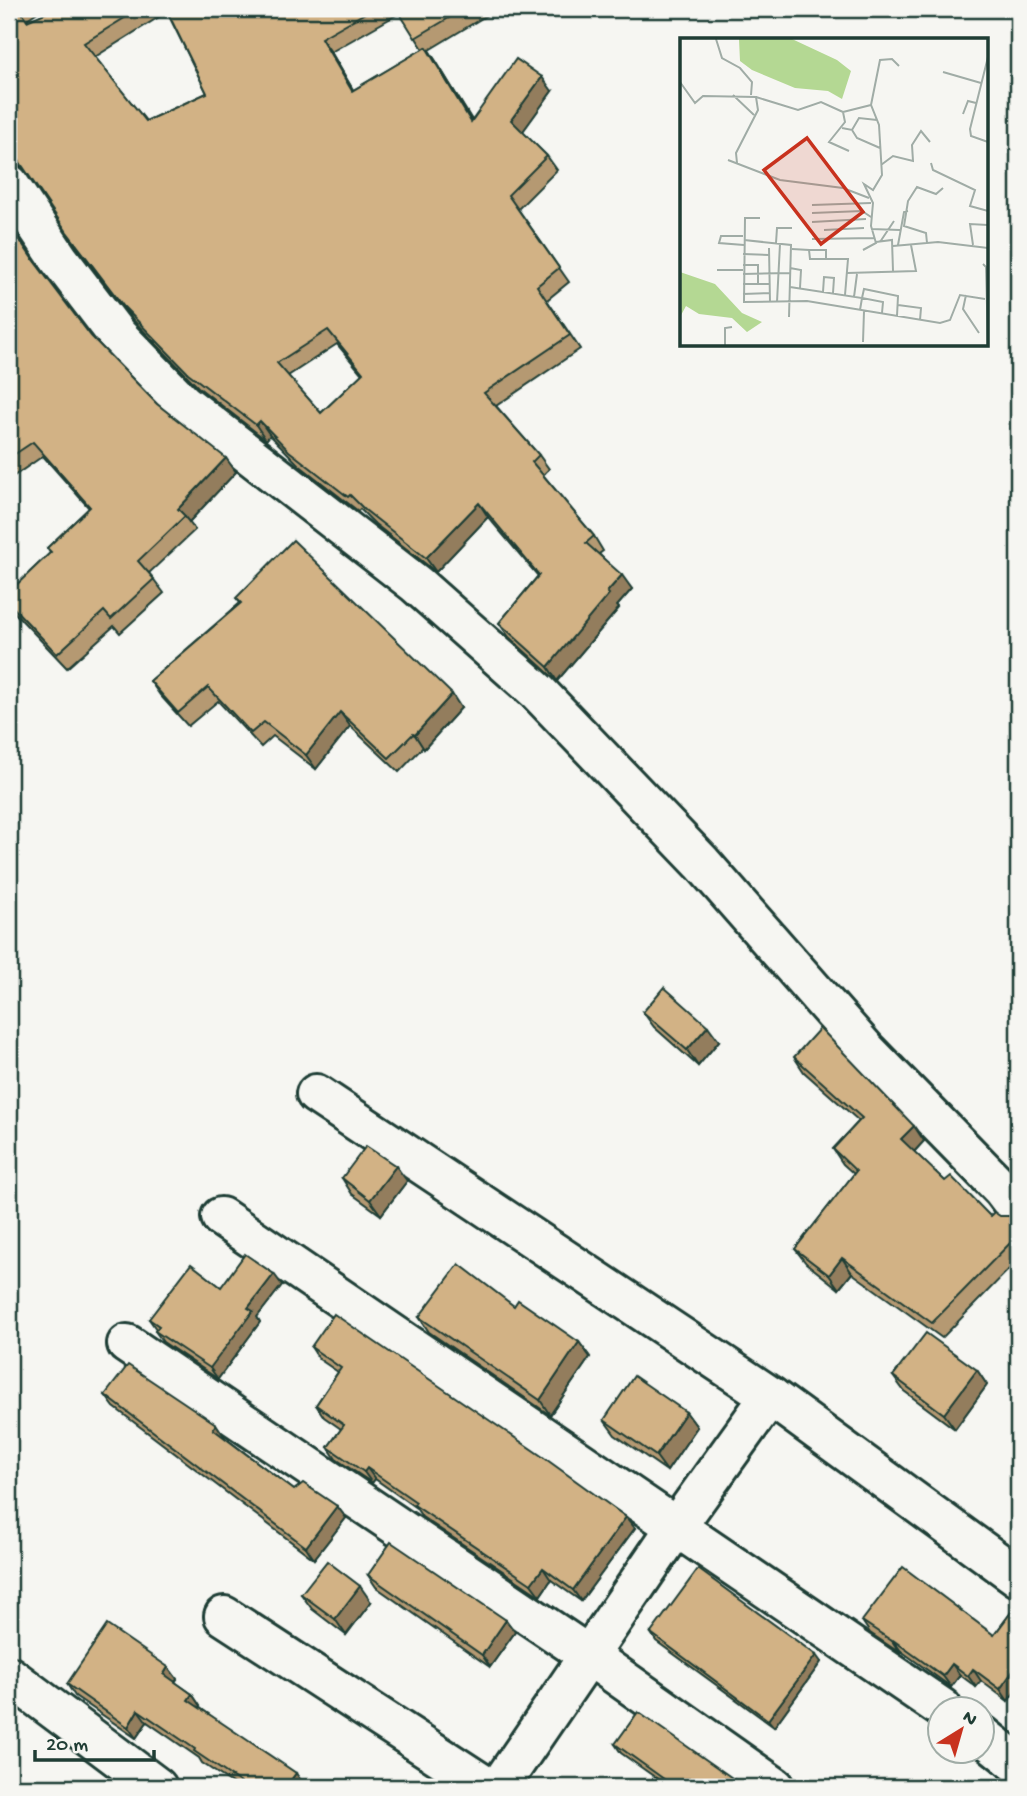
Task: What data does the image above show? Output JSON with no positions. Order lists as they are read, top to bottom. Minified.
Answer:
{"scale_bar":"20 m","north":"top right"}
